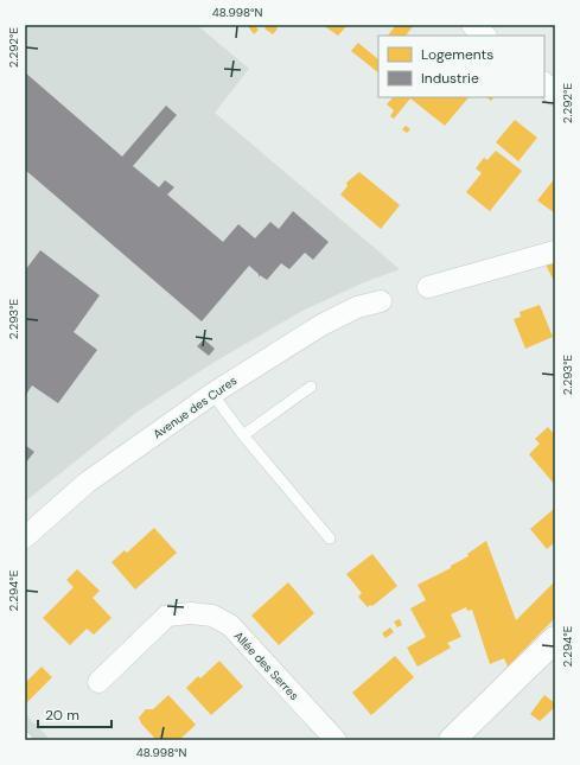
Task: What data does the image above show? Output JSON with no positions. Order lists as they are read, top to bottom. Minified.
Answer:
{"streets":{"street":["Avenue des Cures","Allée des Serres"]},"legend":["Logements","Industrie"],"scale_bar":"20 m","coordinates":["48.998°N","2.292°E","2.293°E","2.294°E"]}
